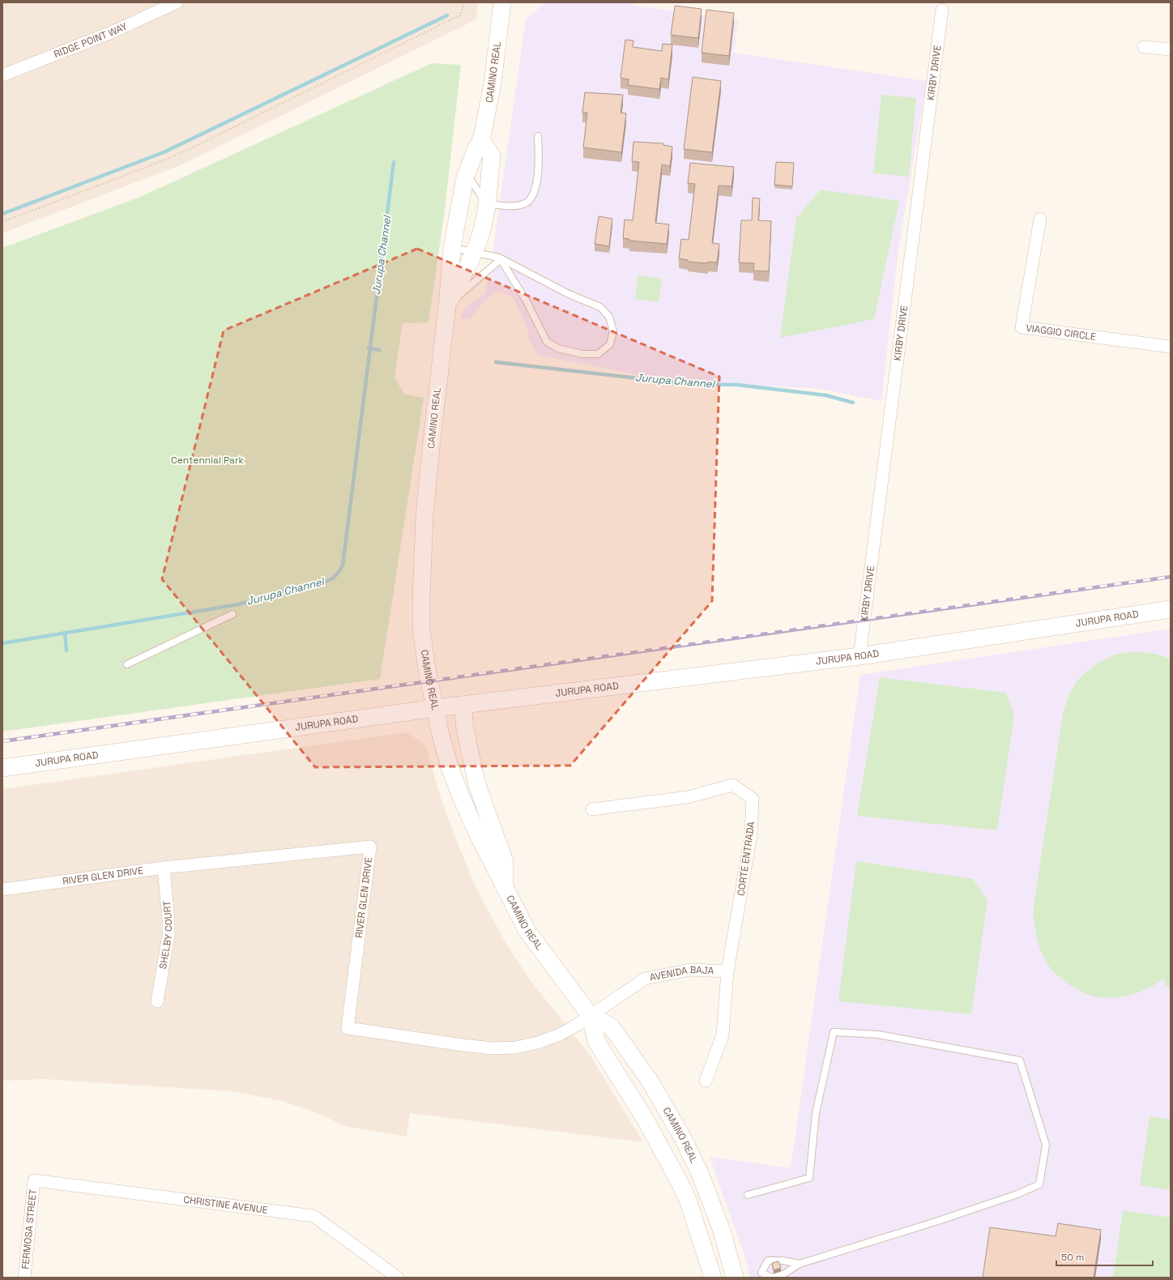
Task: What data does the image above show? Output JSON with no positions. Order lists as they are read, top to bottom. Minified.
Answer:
{"streets":{"main road":["CAMINO REAL","JURUPA ROAD"],"street":["RIDGE POINT WAY","KIRBY DRIVE","VIAGGIO CIRCLE","CORTE ENTRADA","RIVER GLEN DRIVE","SHELBY COURT","AVENIDA BAJA","CHRISTINE AVENUE","FERMOSA STREET"]},"crossings":[["CAMINO REAL","JURUPA ROAD"],["CAMINO REAL","RIVER GLEN DRIVE"],["CAMINO REAL","AVENIDA BAJA"],["KIRBY DRIVE","JURUPA ROAD"],["CORTE ENTRADA","AVENIDA BAJA"],["RIVER GLEN DRIVE","SHELBY COURT"],["RIVER GLEN DRIVE","AVENIDA BAJA"],["CHRISTINE AVENUE","FERMOSA STREET"]],"water":["Jurupa Channel"],"parks":["Centennial Park"],"scale_bar":"50 m"}
